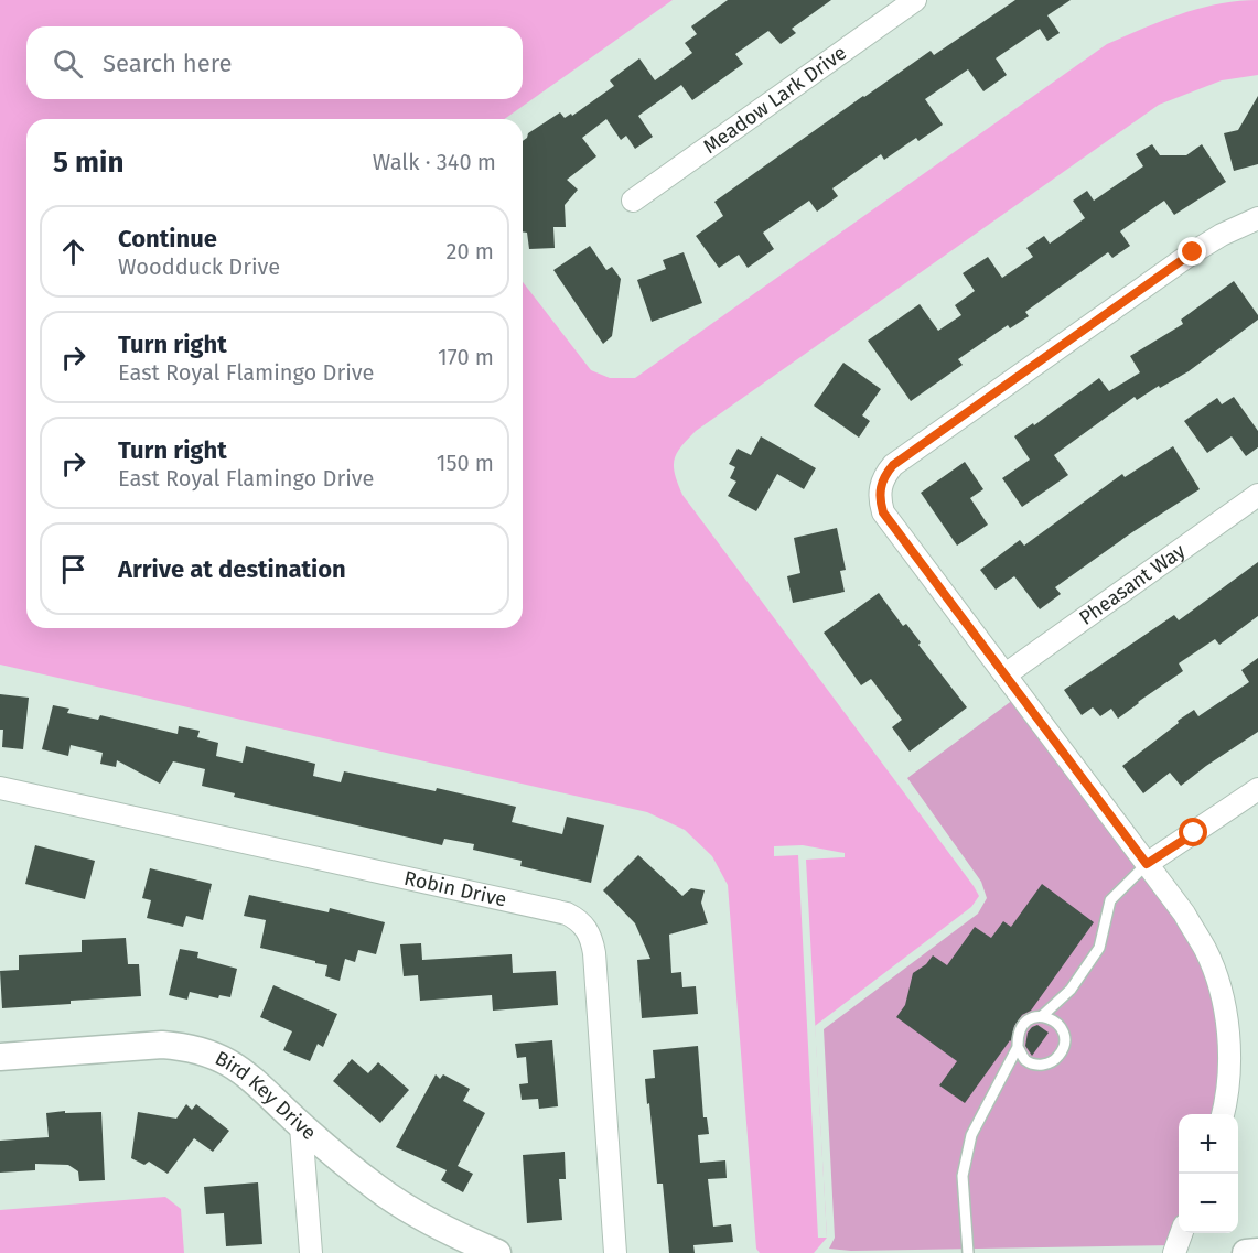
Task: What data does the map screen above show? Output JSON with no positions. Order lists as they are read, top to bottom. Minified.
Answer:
{"streets":{"street":["Meadow Lark Drive","Pheasant Way","Robin Drive","Bird Key Drive"]},"page":{"search":"Search here","heading":["5 min","Walk · 340 m"],"list":[["Continue","Woodduck Drive","20 m"],["Turn right","East Royal Flamingo Drive","170 m"],["Turn right","East Royal Flamingo Drive","150 m"],"Arrive at destination"],"map_buttons":["+","−"]}}
